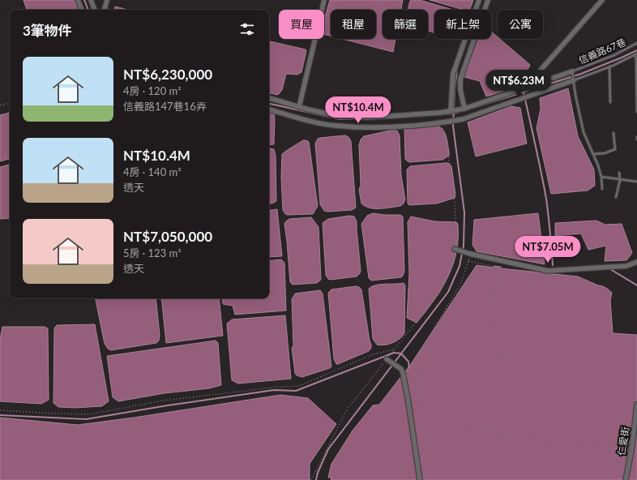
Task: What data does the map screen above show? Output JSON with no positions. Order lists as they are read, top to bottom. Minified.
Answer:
{"streets":{"street":["仁愛街"],"lane":["信義路67巷"]},"page":{"chip":["買屋","租屋","篩選","新上架","公寓"],"heading":"3筆物件","list":[{"name":"NT$6,230,000","note":"4房 · 120 m² · 信義路147巷16弄"},{"name":"NT$10.4M","note":"4房 · 140 m² · 透天"},{"name":"NT$7,050,000","note":"5房 · 123 m² · 透天"}],"price":["NT$6.23M","NT$10.4M","NT$7.05M"]}}
